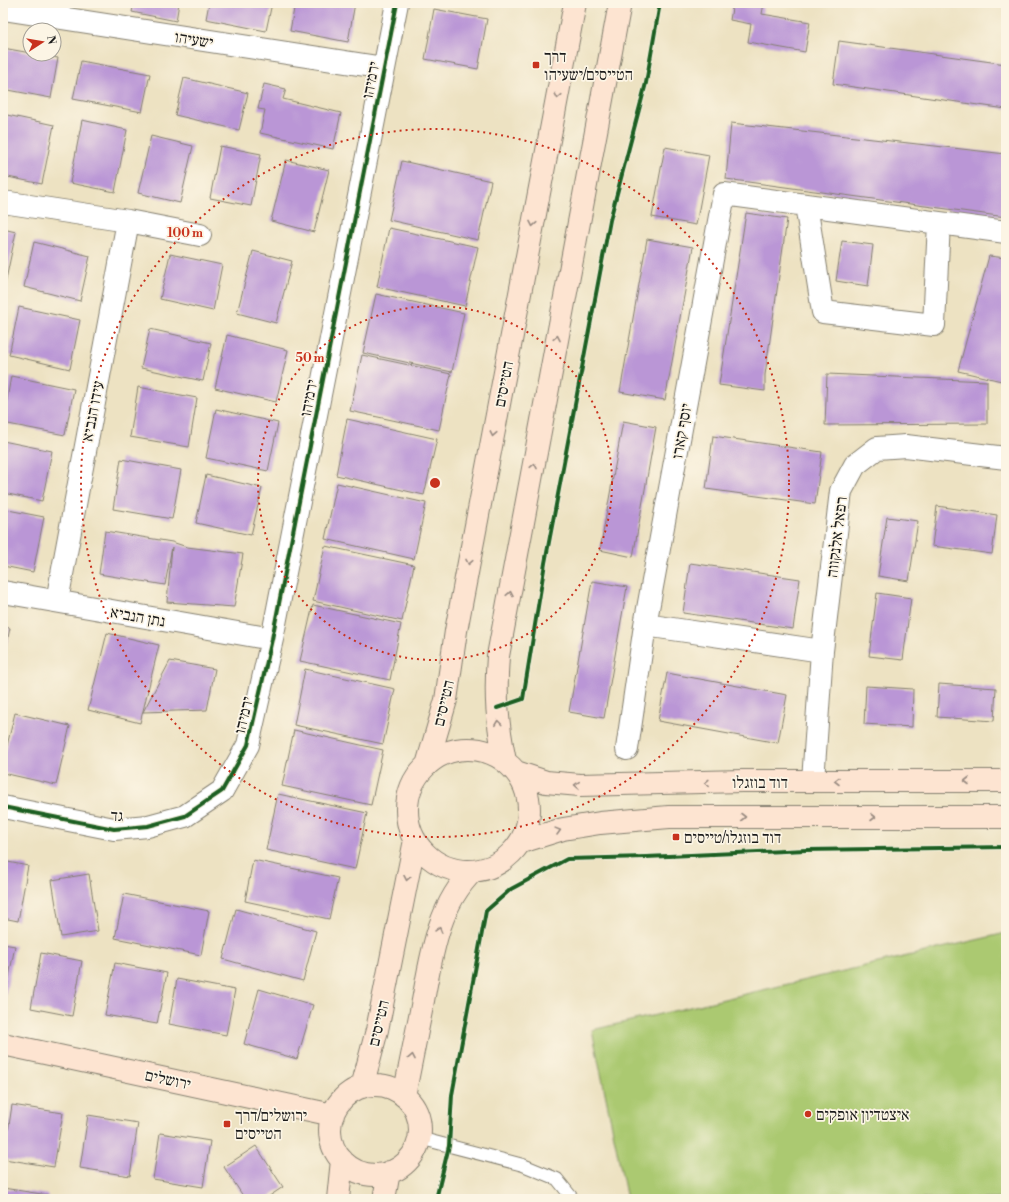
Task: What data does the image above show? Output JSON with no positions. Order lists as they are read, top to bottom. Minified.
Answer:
{"streets":{"main road":["הטייסים","דוד בוזגלו","ירושלים"],"street":["ישעיהו","ירמיהו","עידו הנביא","יוסף קארו","רפאל אלנקווה","נתן הנביא","גד"]},"crossings":[["ישעיהו","ירמיהו"],["ירמיהו","נתן הנביא"],["ירמיהו","גד"],["הטייסים","דוד בוזגלו"],["הטייסים","ירושלים"],["עידו הנביא","נתן הנביא"],["רפאל אלנקווה","דוד בוזגלו"]],"places":{"transit":["דרך הטייסים/ישעיהו","דוד בוזגלו/טייסים","ירושלים/דרך הטייסים"],"other":["איצטדיון אופקים"]},"north":"right","rings":["100 m","50 m"]}
